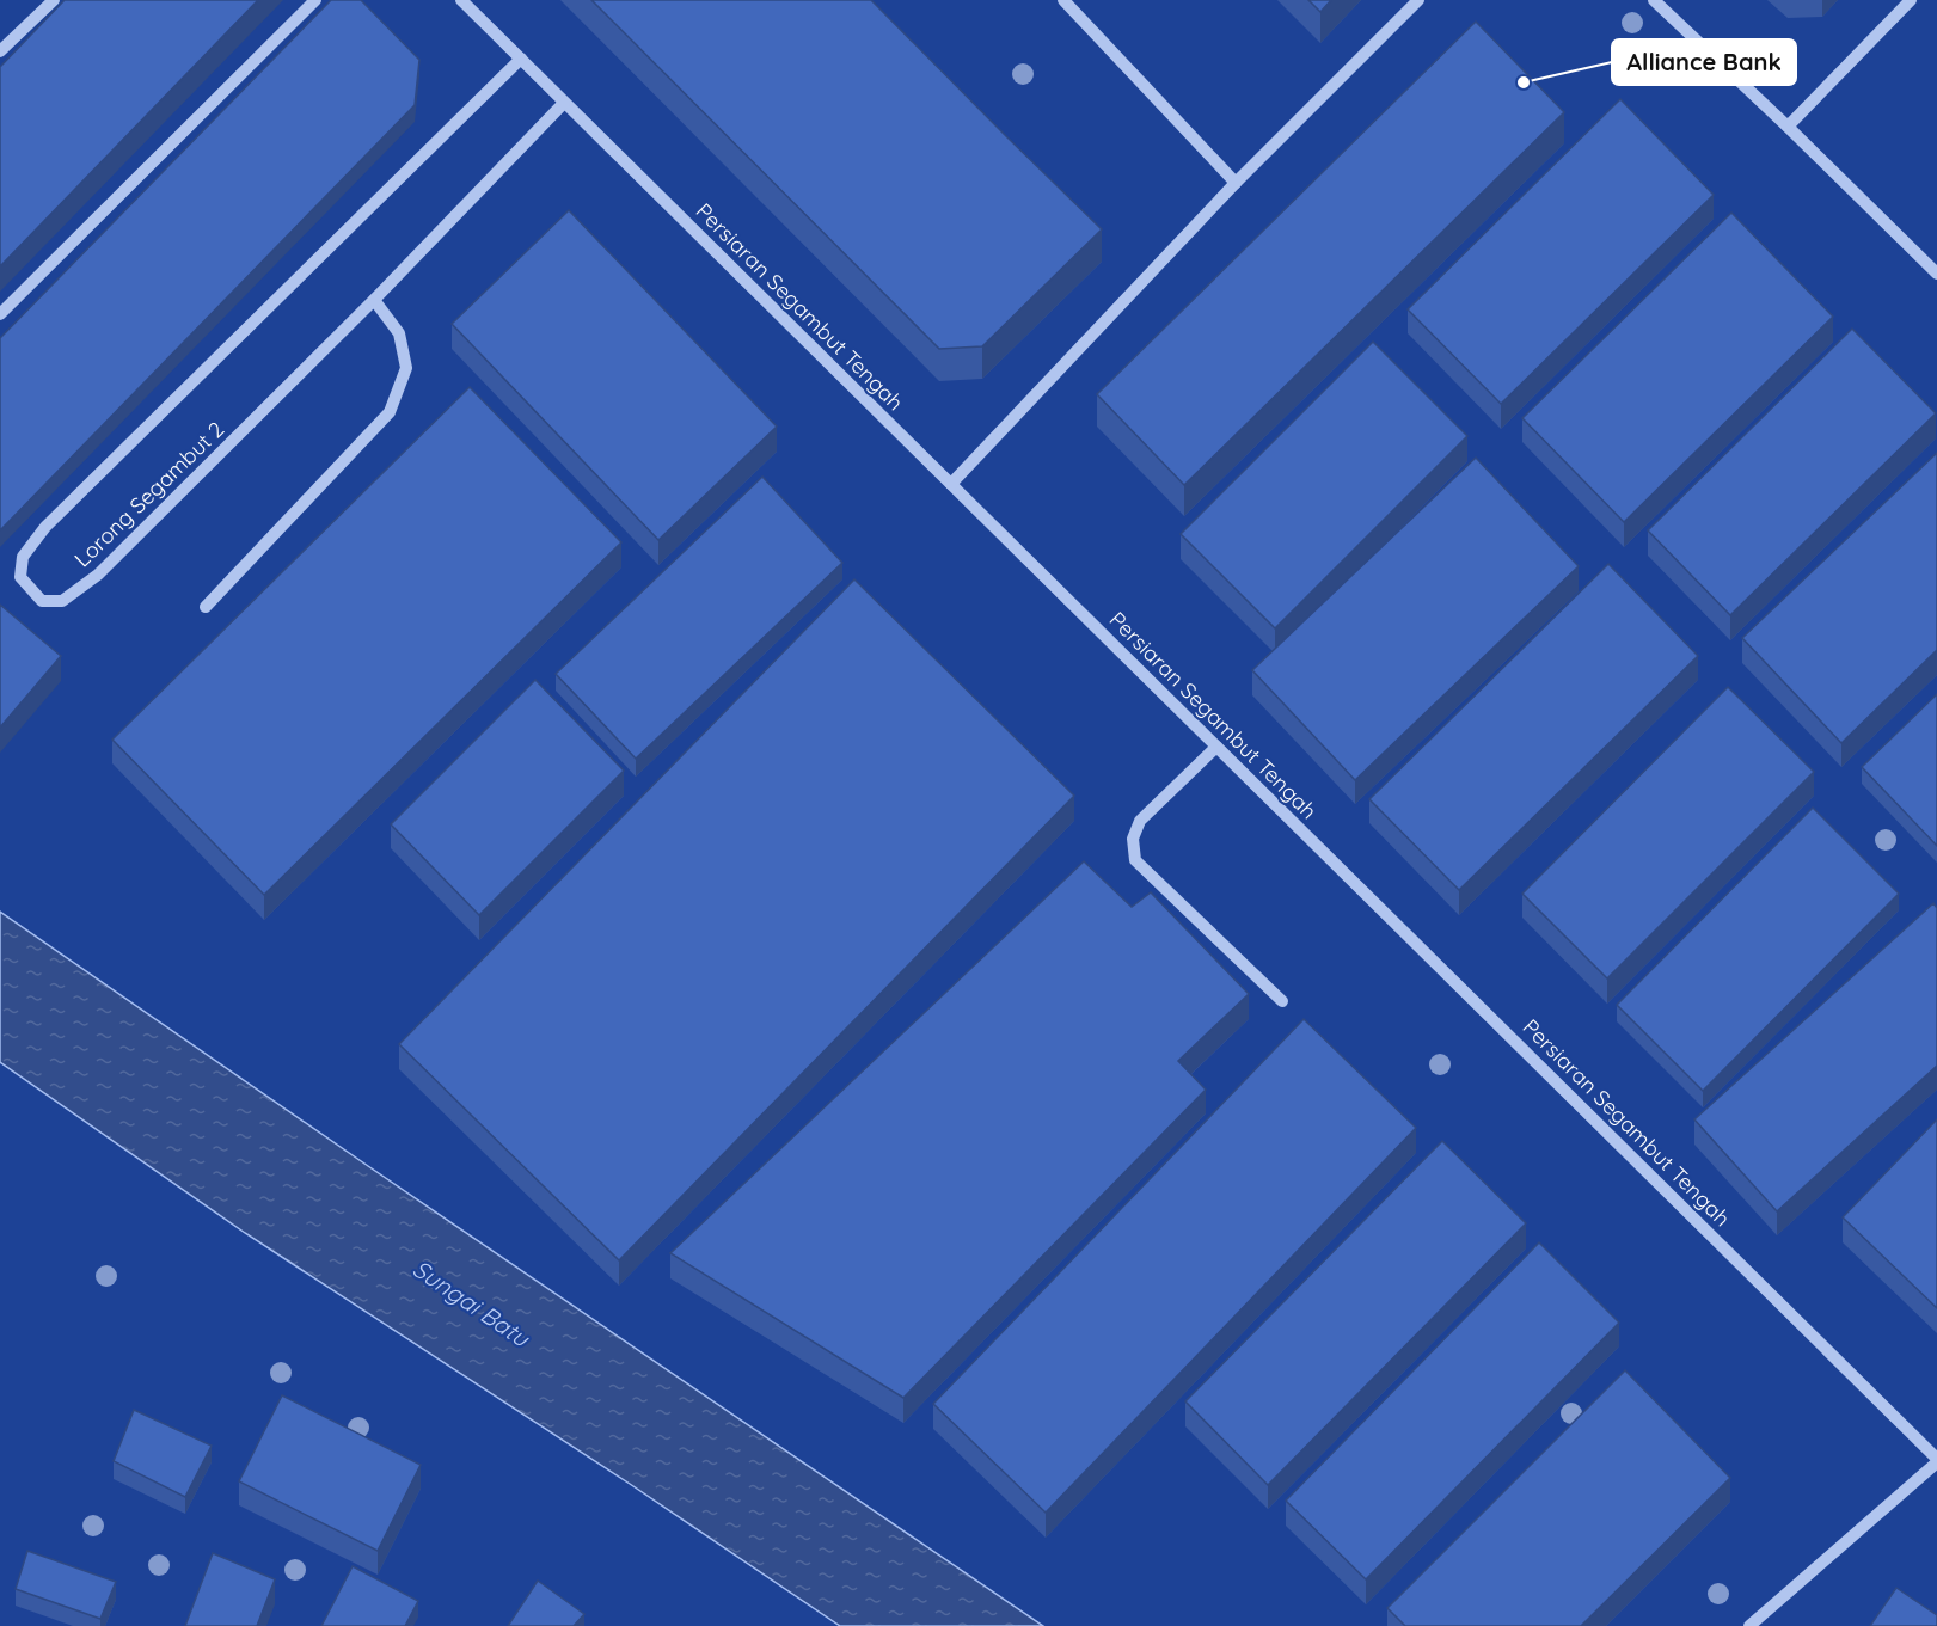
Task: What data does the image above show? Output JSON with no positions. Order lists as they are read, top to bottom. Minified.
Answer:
{"streets":{"street":["Persiaran Segambut Tengah","Lorong Segambut 2"]},"crossings":[["Persiaran Segambut Tengah","Lorong Segambut 2"]],"water":["Sungai Batu"],"places":["Alliance Bank"]}
